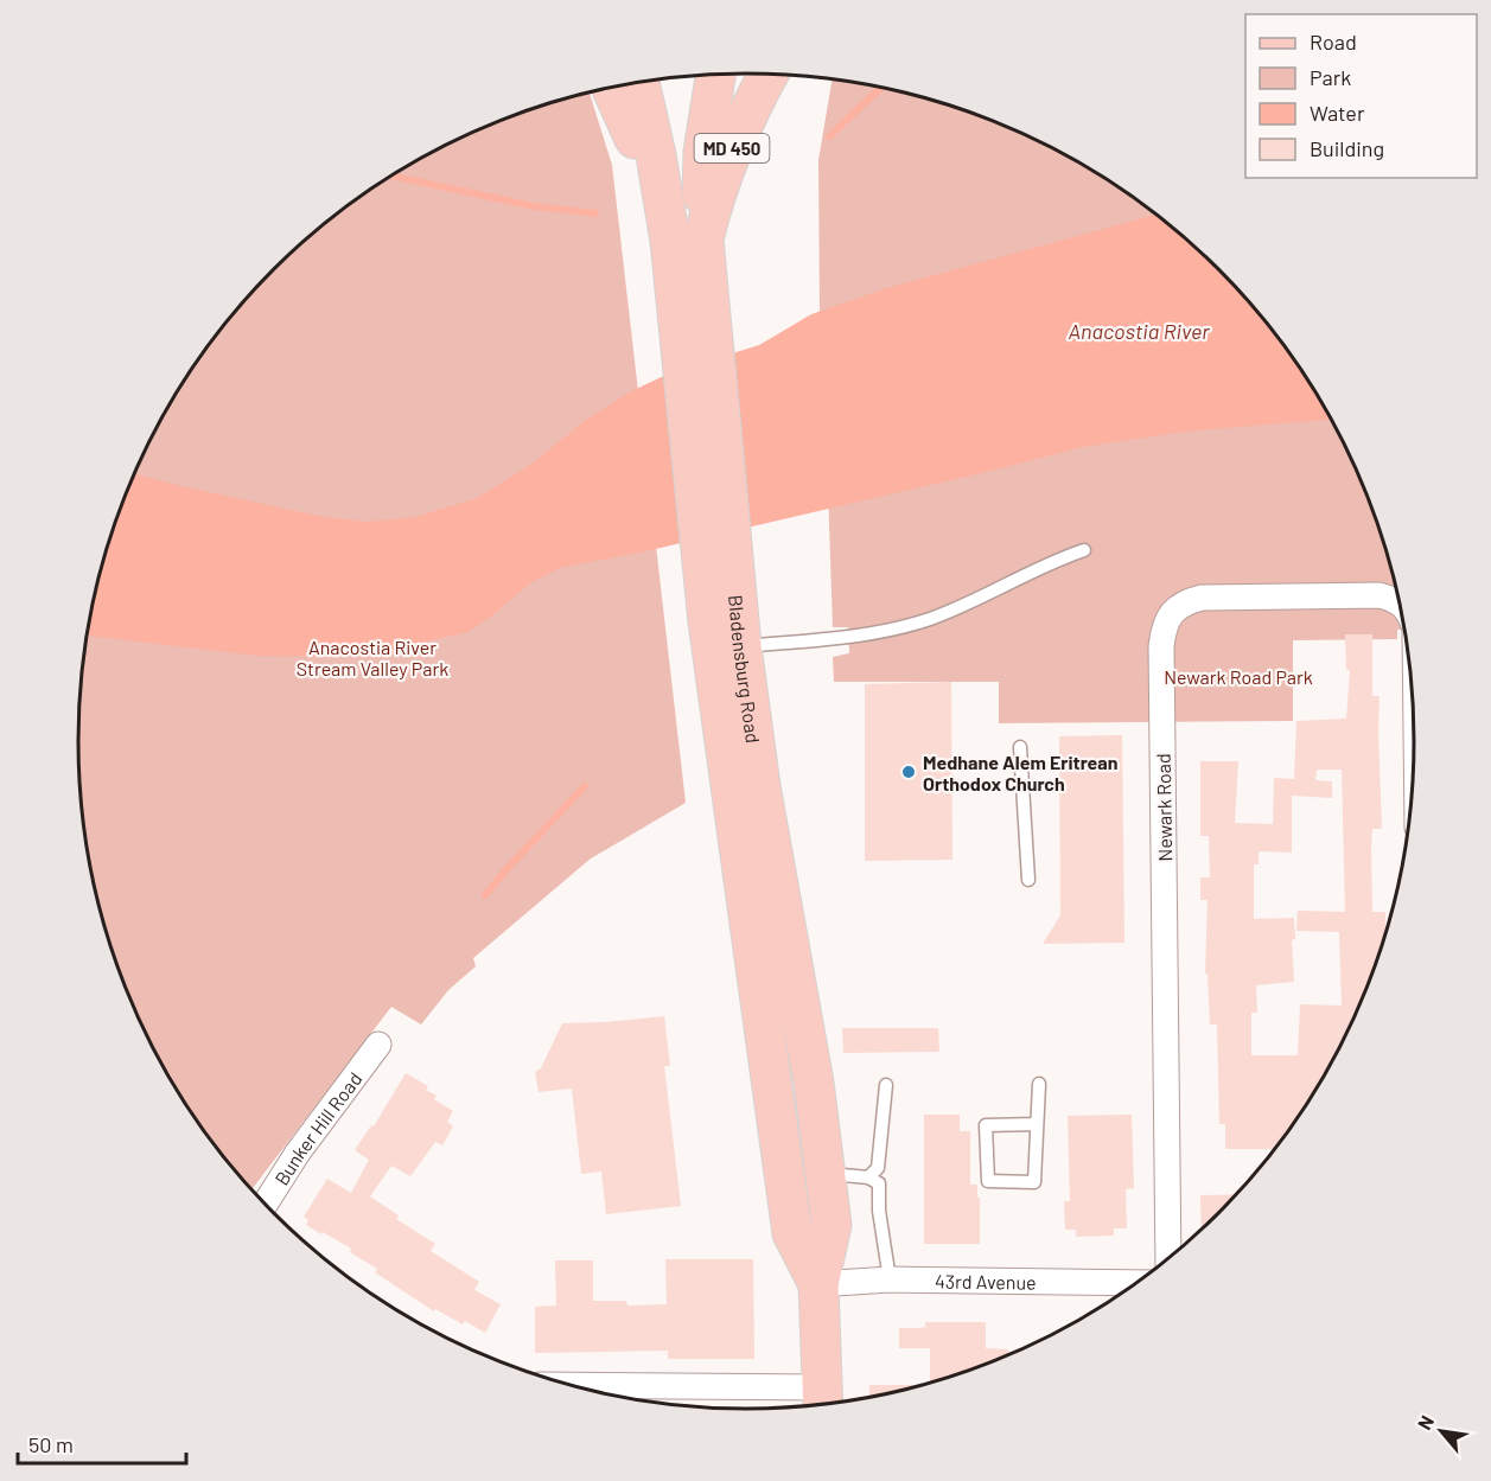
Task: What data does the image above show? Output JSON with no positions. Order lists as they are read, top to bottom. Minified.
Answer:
{"streets":{"main road":["MD 450","Bladensburg Road"],"street":["Newark Road","Bunker Hill Road","43rd Avenue"]},"crossings":[["Bladensburg Road","43rd Avenue"]],"water":["Anacostia River"],"parks":["Anacostia River Stream Valley Park","Newark Road Park"],"places":["Medhane Alem Eritrean Orthodox Church"],"legend":["Road","Park","Water","Building"],"scale_bar":"50 m","north":"top left"}
